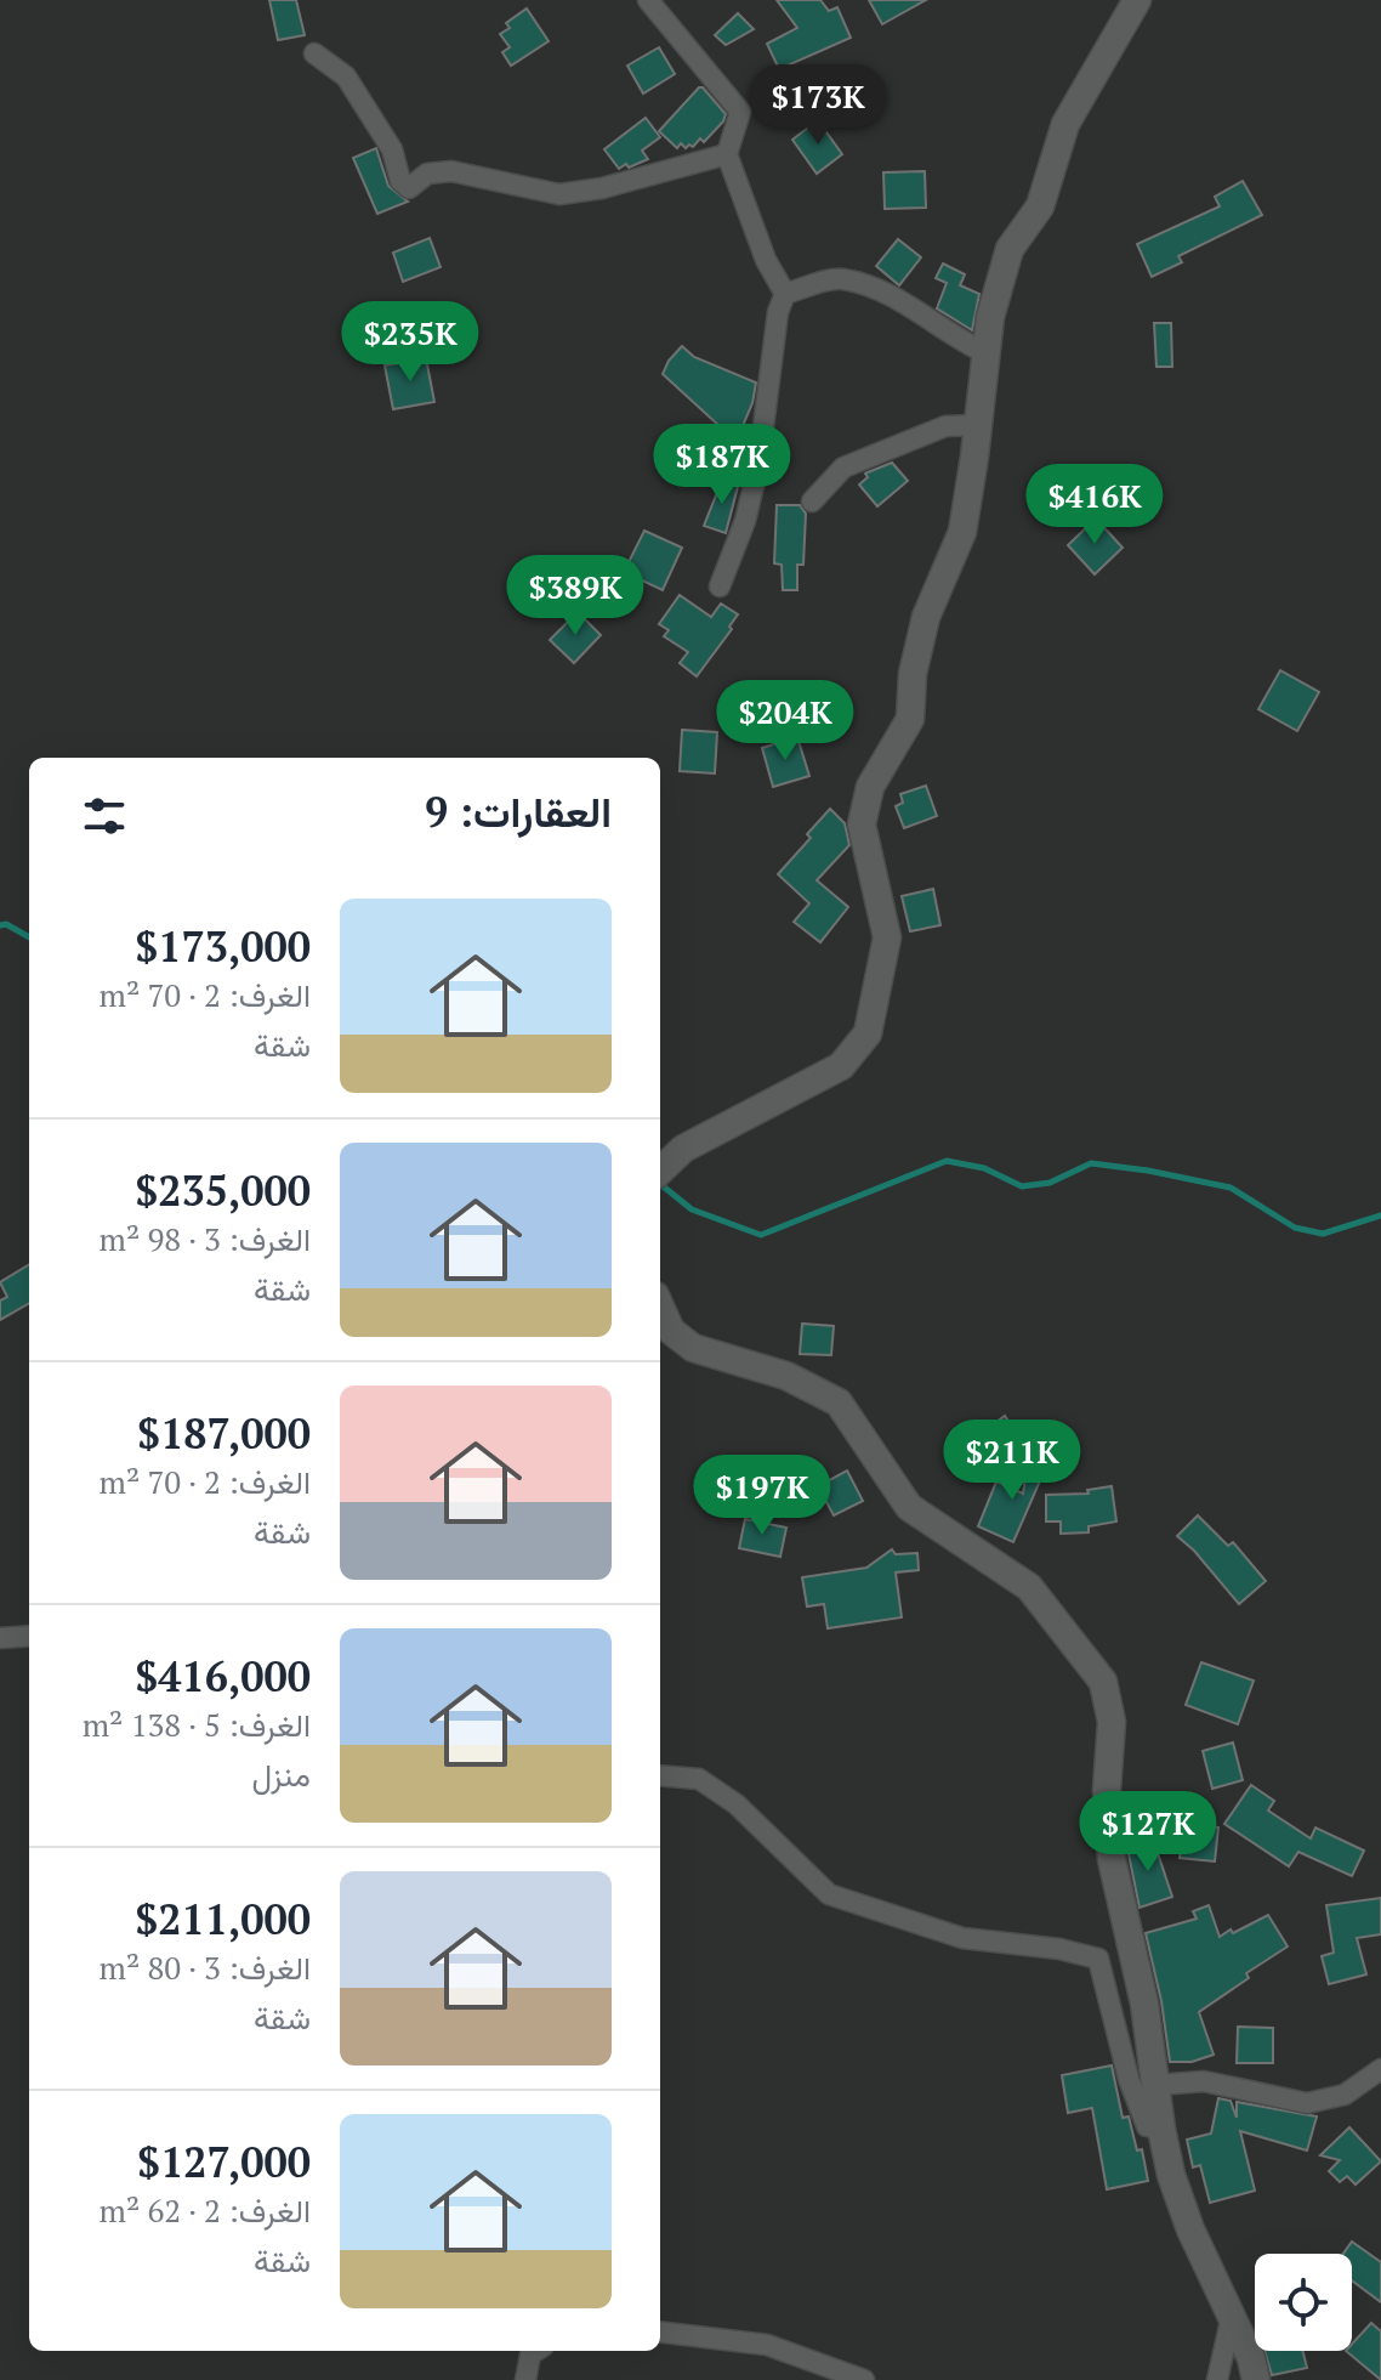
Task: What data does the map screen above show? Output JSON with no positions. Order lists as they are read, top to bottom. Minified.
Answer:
{"page":{"price":["$173K","$235K","$187K","$416K","$389K","$204K","$211K","$197K","$127K"],"heading":"العقارات: 9","list":[{"name":"$173,000","note":"الغرف: 2 · 70 m² · شقة"},{"name":"$235,000","note":"الغرف: 3 · 98 m² · شقة"},{"name":"$187,000","note":"الغرف: 2 · 70 m² · شقة"},{"name":"$416,000","note":"الغرف: 5 · 138 m² · منزل"},{"name":"$211,000","note":"الغرف: 3 · 80 m² · شقة"},{"name":"$127,000","note":"الغرف: 2 · 62 m² · شقة"}]}}
